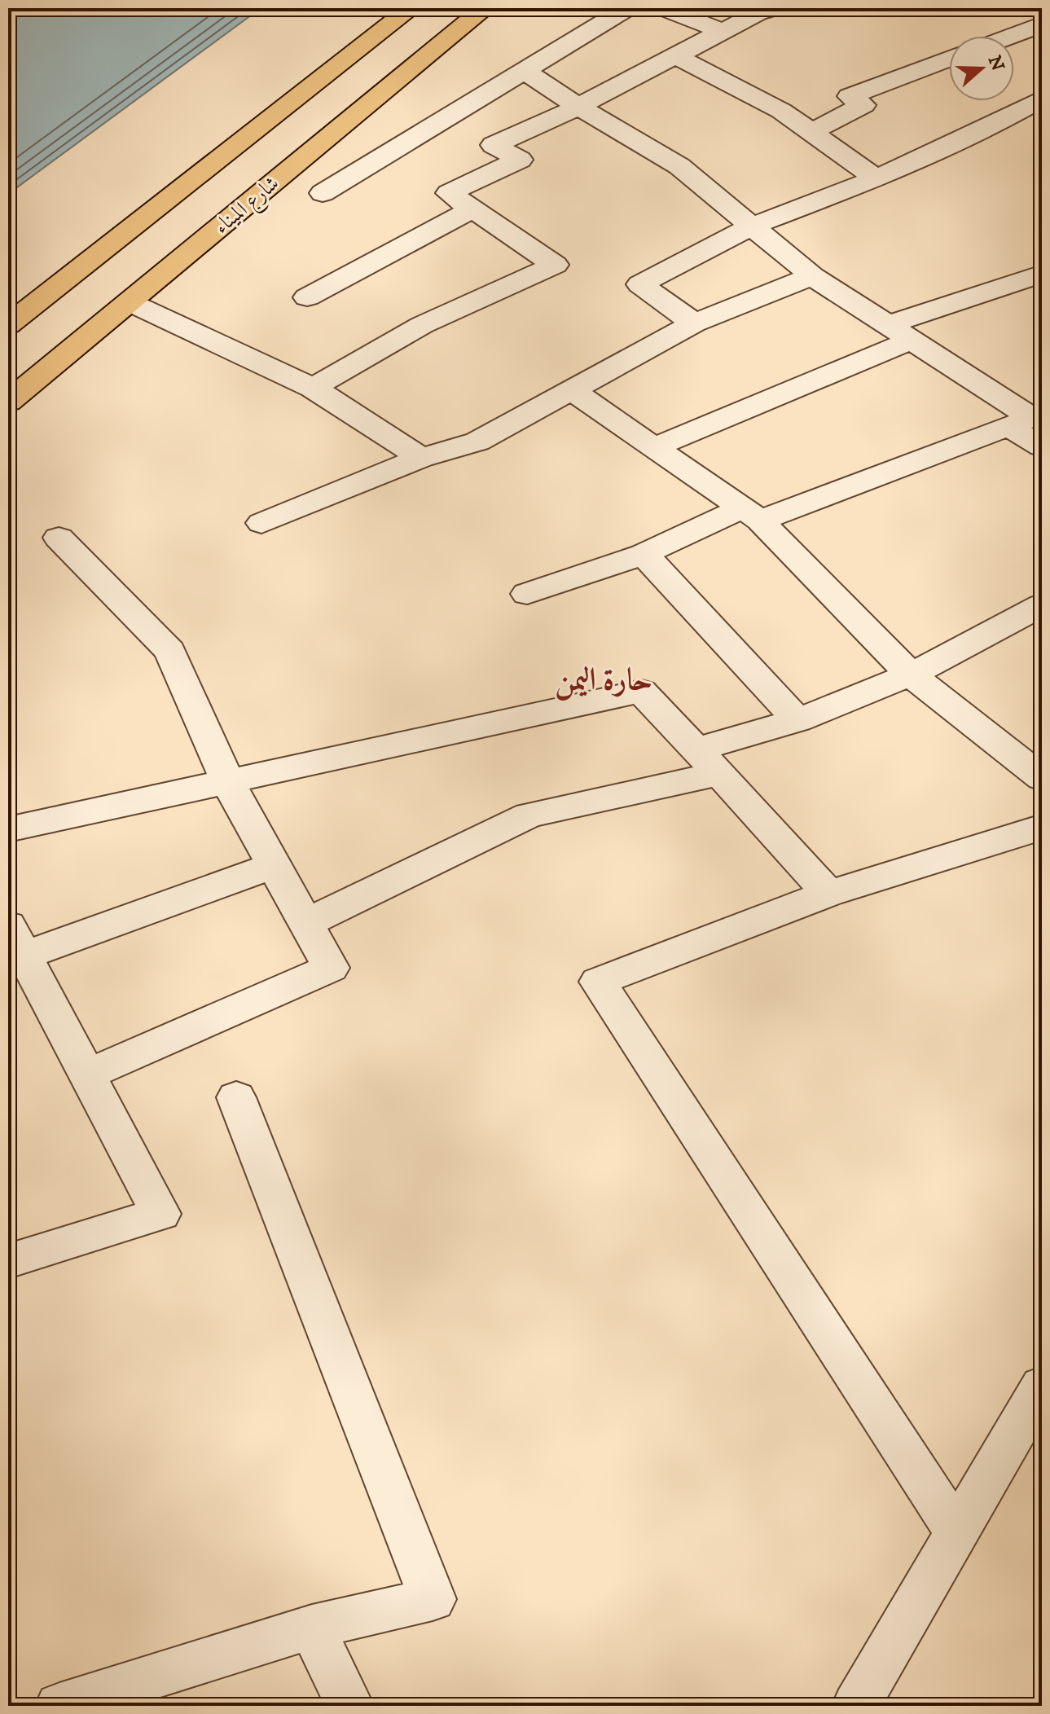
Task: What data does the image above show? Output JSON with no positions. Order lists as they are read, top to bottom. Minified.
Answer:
{"streets":{"main road":["شارع الميناء"]},"districts":["حارة اليمن"],"north":"right"}
